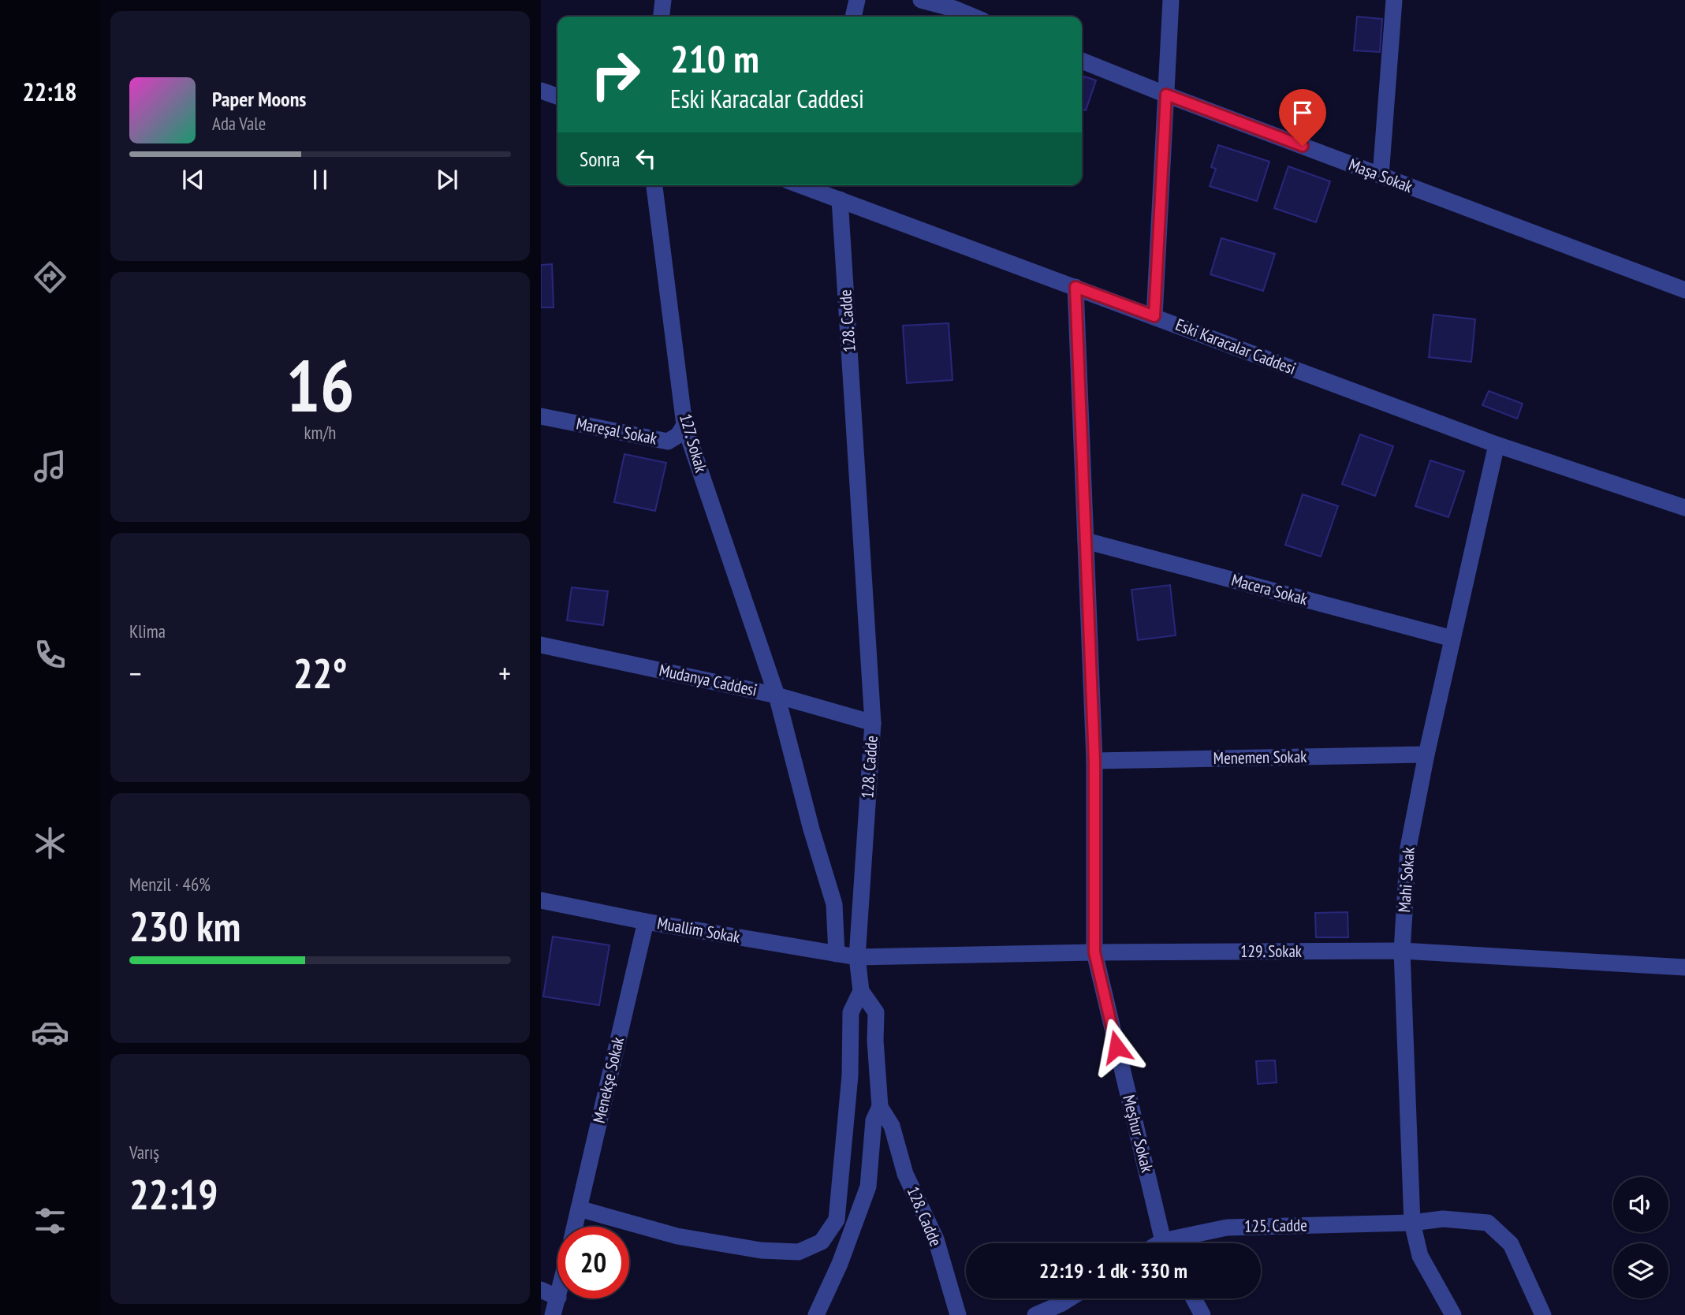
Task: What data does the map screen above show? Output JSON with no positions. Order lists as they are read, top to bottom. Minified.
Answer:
{"streets":{"street":["Maşa Sokak","128. Cadde","Eski Karacalar Caddesi","Mareşal Sokak","127. Sokak","Macera Sokak","Mudanya Caddesi","Menemen Sokak","Mahi Sokak","Muallim Sokak","129. Sokak","Menekşe Sokak","Meşhur Sokak","125. Cadde"]},"crossings":[["128. Cadde","Eski Karacalar Caddesi"],["128. Cadde","Mudanya Caddesi"],["128. Cadde","Muallim Sokak"],["128. Cadde","129. Sokak"],["Eski Karacalar Caddesi","Mahi Sokak"],["Eski Karacalar Caddesi","Meşhur Sokak"],["Mareşal Sokak","127. Sokak"],["127. Sokak","Mudanya Caddesi"],["127. Sokak","Muallim Sokak"],["Macera Sokak","Mahi Sokak"],["Macera Sokak","Meşhur Sokak"],["Menemen Sokak","Mahi Sokak"],["Menemen Sokak","Meşhur Sokak"],["Mahi Sokak","129. Sokak"],["Mahi Sokak","125. Cadde"],["Muallim Sokak","129. Sokak"],["Muallim Sokak","Menekşe Sokak"],["129. Sokak","Meşhur Sokak"]],"page":{"tabs":"22:18","turn":["210 m","Eski Karacalar Caddesi"],"song":["Paper Moons","Ada Vale"],"then":"Sonra","tile":[["16","km/h"],"Klima",["Menzil · 46%","230 km"],["Varış","22:19"]],"heat":["−","22°","+"],"limit":"20","trip":"22:19 · 1 dk · 330 m"}}
